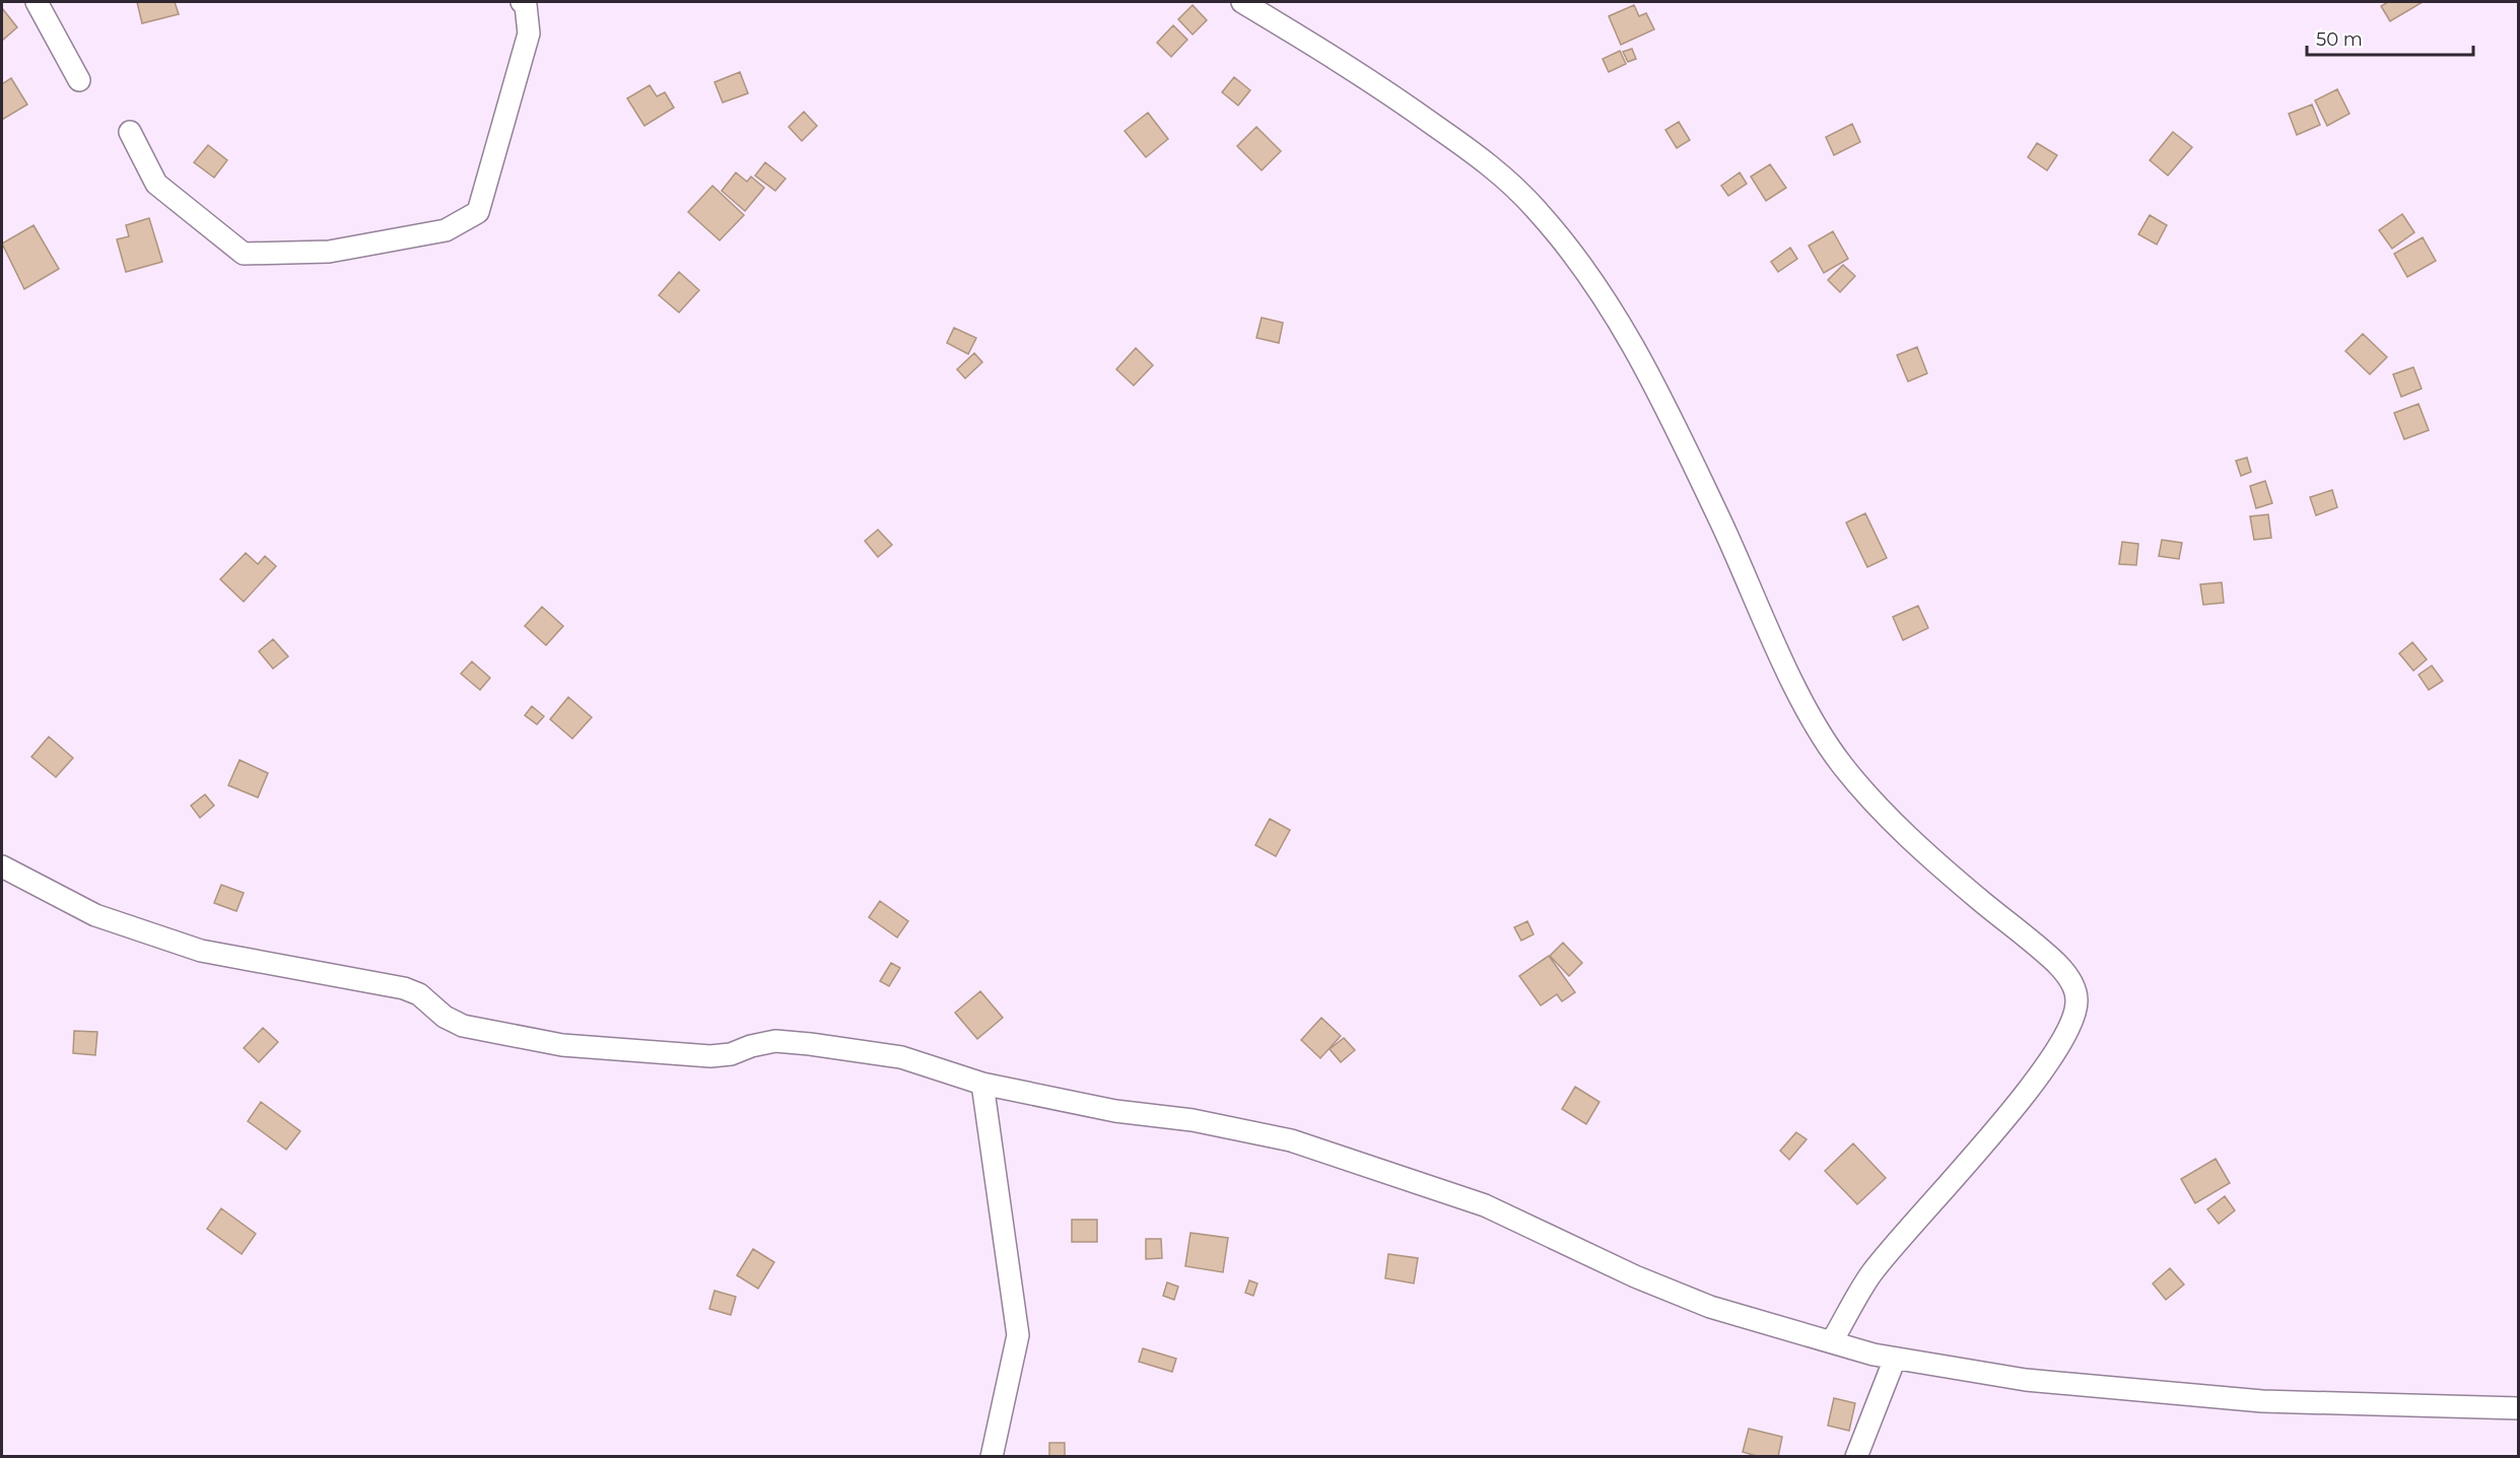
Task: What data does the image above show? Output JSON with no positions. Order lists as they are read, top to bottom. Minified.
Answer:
{"scale_bar":"50 m"}
